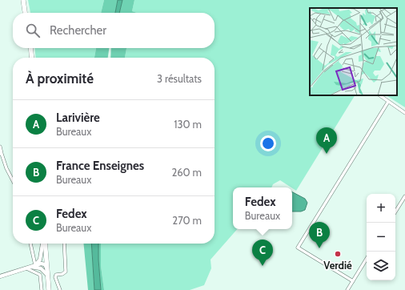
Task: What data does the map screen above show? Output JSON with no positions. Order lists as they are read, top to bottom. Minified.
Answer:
{"places":["Verdié"],"page":{"search":"Rechercher","heading":["À proximité","3 résultats"],"list":[{"mark":"A","name":"Larivière","note":"Bureaux","value":"130 m"},{"mark":"B","name":"France Enseignes","note":"Bureaux","value":"260 m"},{"mark":"C","name":"Fedex","note":"Bureaux","value":"270 m"}],"pins":["A","B","C"],"popup":["Fedex","Bureaux"],"map_buttons":["+","−"]}}
